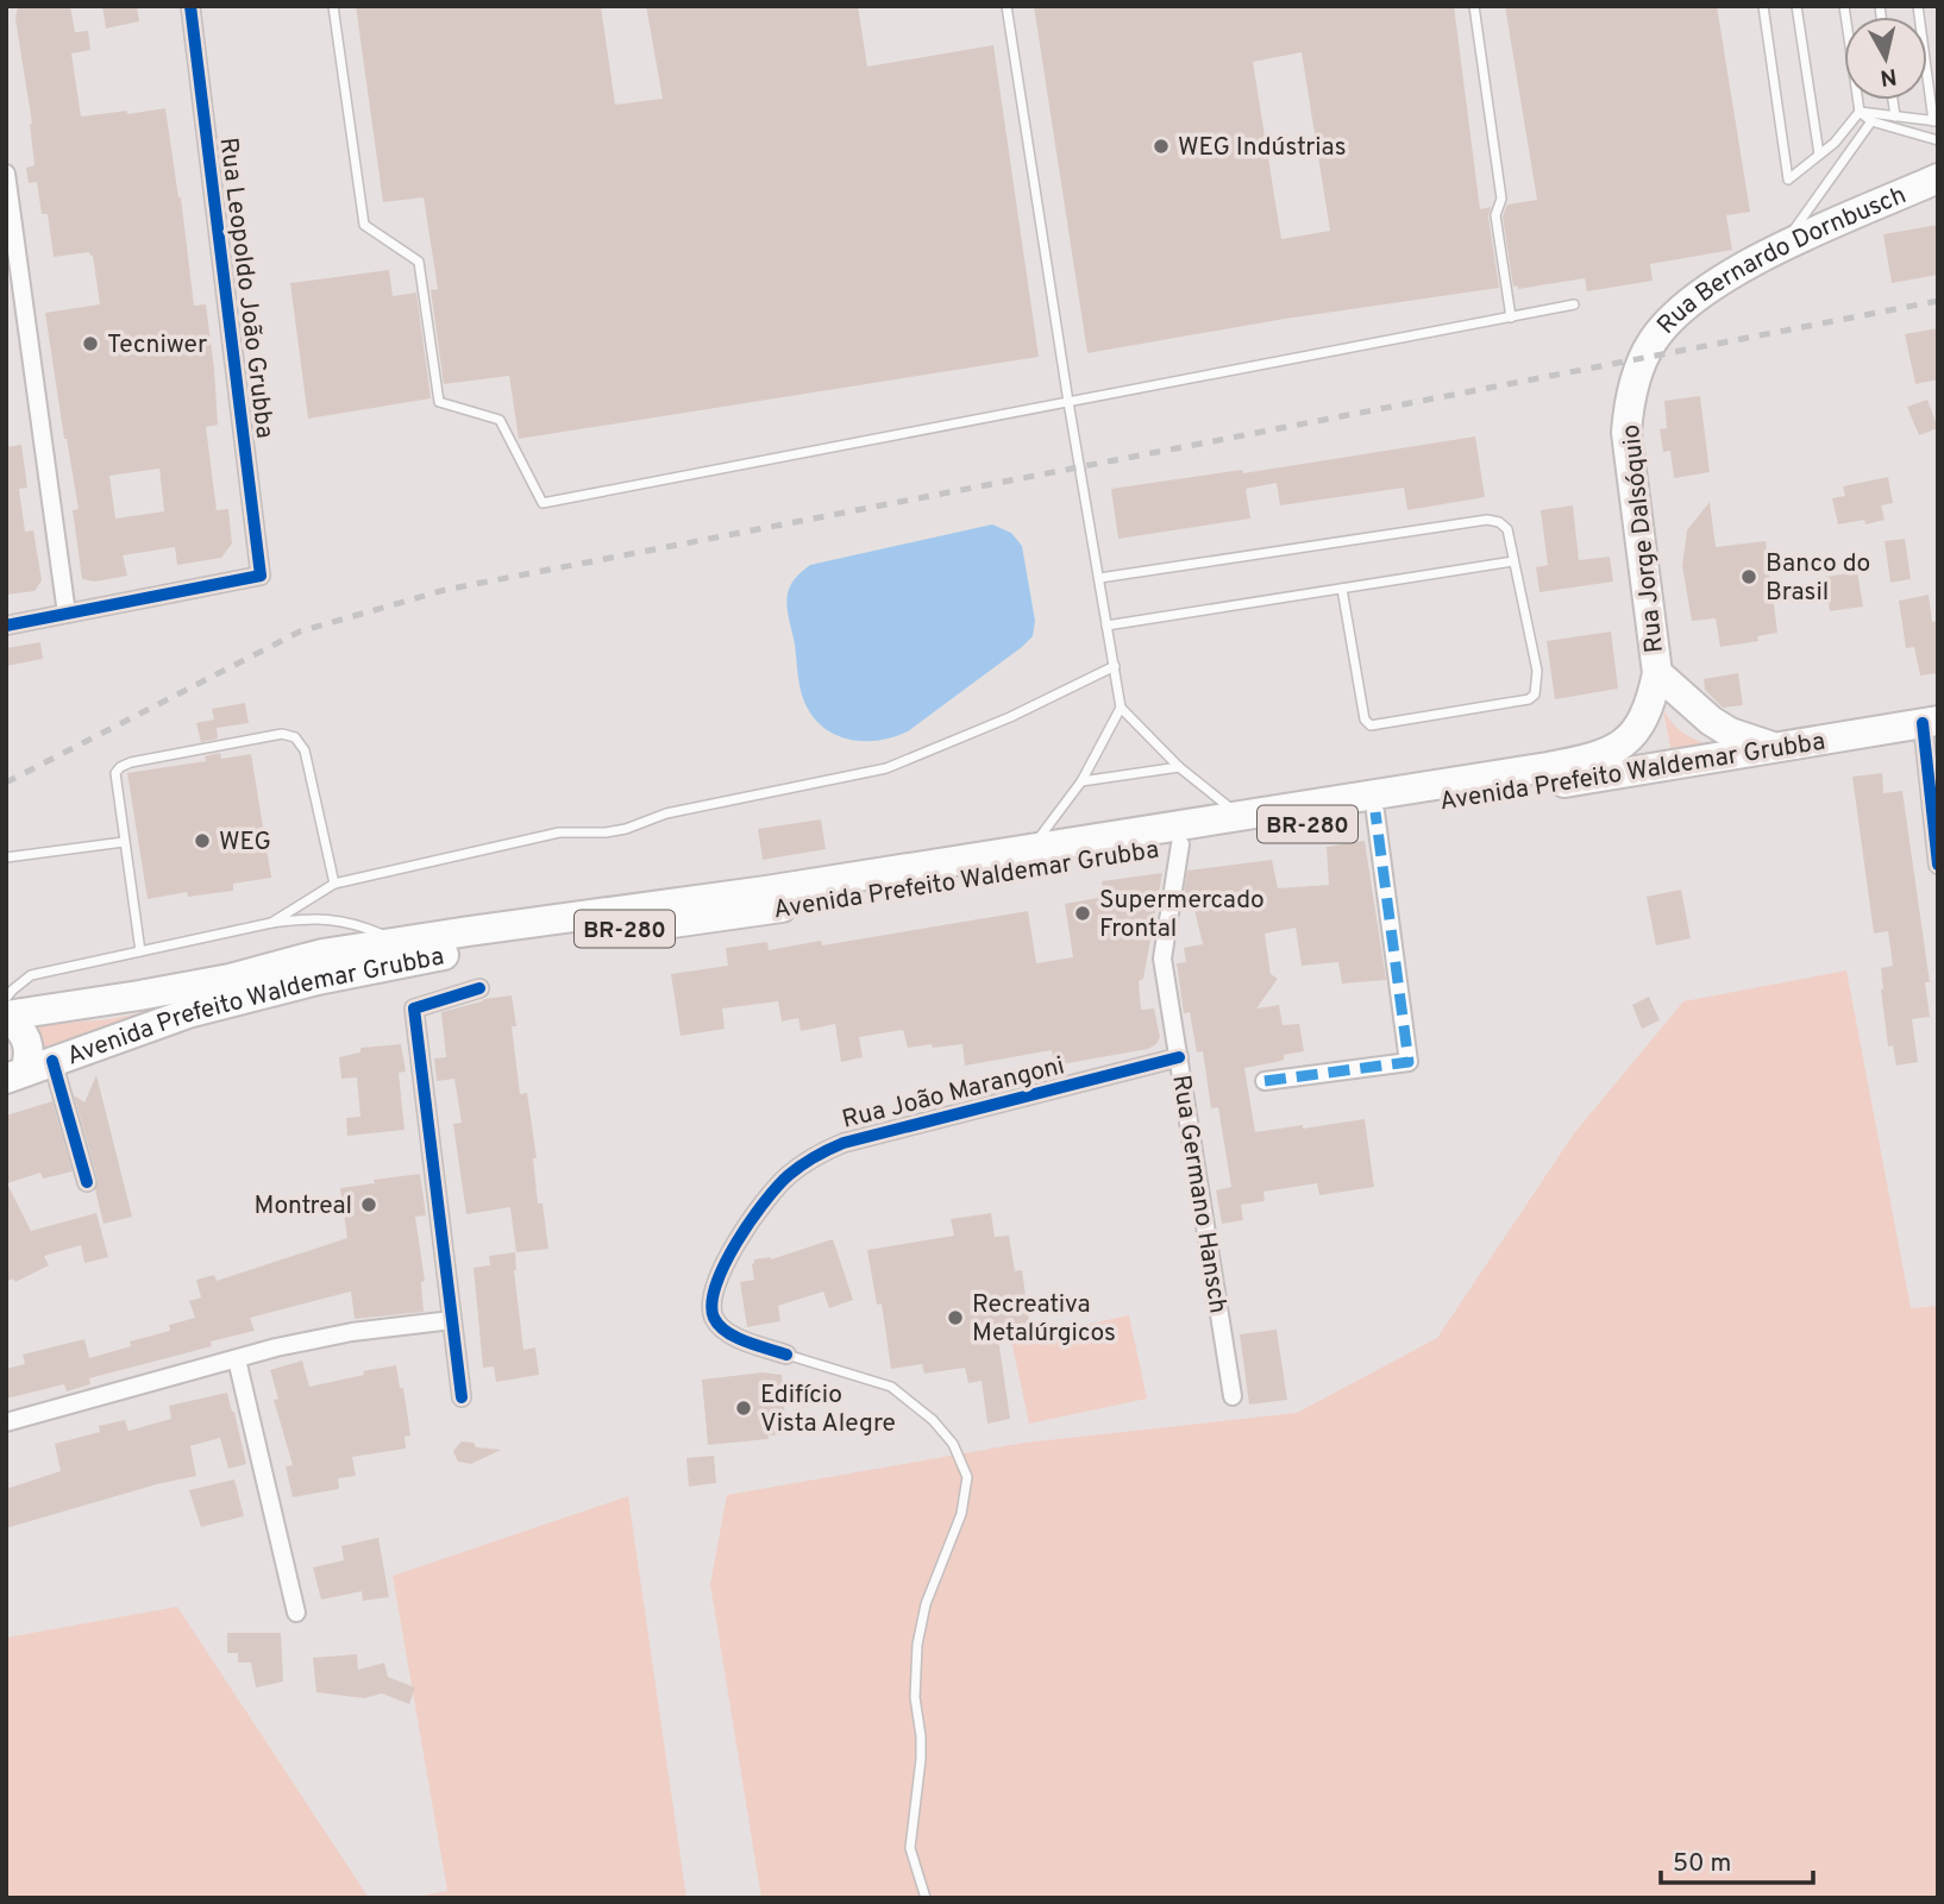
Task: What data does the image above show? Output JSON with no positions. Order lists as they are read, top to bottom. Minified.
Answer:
{"streets":{"highway":["Rua Bernardo Dornbusch","Rua Jorge Dalsóquio","Avenida Prefeito Waldemar Grubba","BR-280"],"street":["Rua Leopoldo João Grubba","Rua João Marangoni","Rua Germano Hansch"]},"crossings":[["Rua Bernardo Dornbusch","Rua Jorge Dalsóquio"],["Rua Jorge Dalsóquio","Avenida Prefeito Waldemar Grubba"],["Avenida Prefeito Waldemar Grubba","Rua Germano Hansch"],["Rua João Marangoni","Rua Germano Hansch"]],"places":["WEG Indústrias","Tecniwer","Banco do Brasil","WEG","Supermercado Frontal","Montreal","Recreativa Metalúrgicos","Edifício Vista Alegre"],"scale_bar":"50 m","north":"bottom"}
